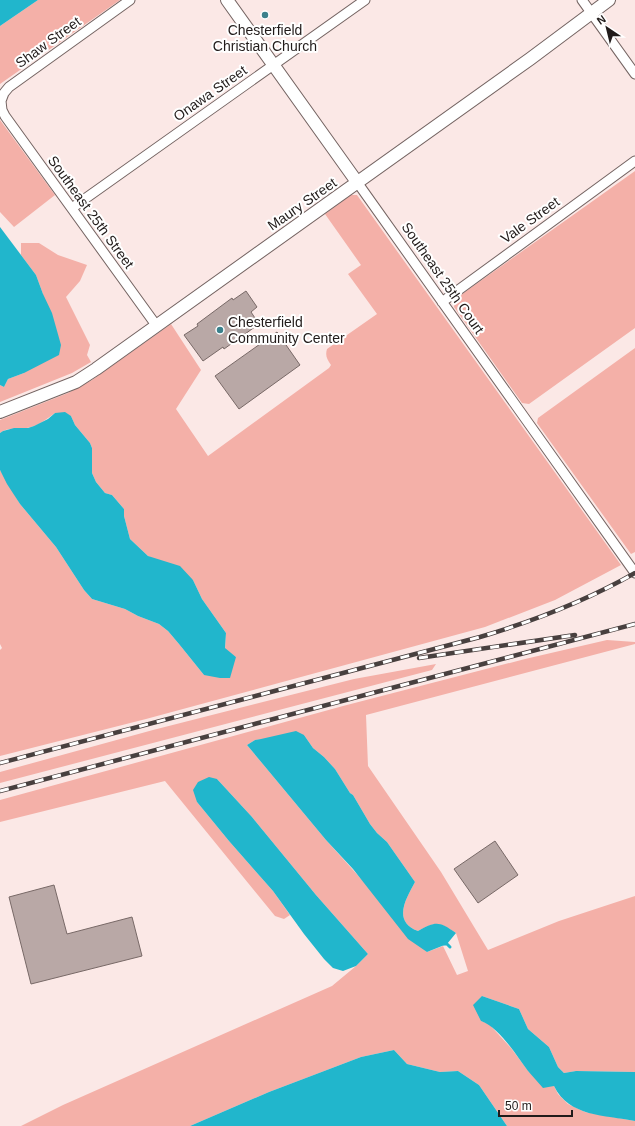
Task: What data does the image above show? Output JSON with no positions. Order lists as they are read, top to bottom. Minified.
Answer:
{"streets":{"main road":["Maury Street","Southeast 25th Court"],"street":["Shaw Street","Onawa Street","Southeast 25th Street","Vale Street"]},"crossings":[["Shaw Street","Southeast 25th Street"],["Onawa Street","Southeast 25th Street"],["Onawa Street","Southeast 25th Court"],["Maury Street","Southeast 25th Street"],["Maury Street","Southeast 25th Court"],["Vale Street","Southeast 25th Court"]],"places":["Chesterfield Christian Church","Chesterfield Community Center"],"scale_bar":"50 m","north":"top left"}
